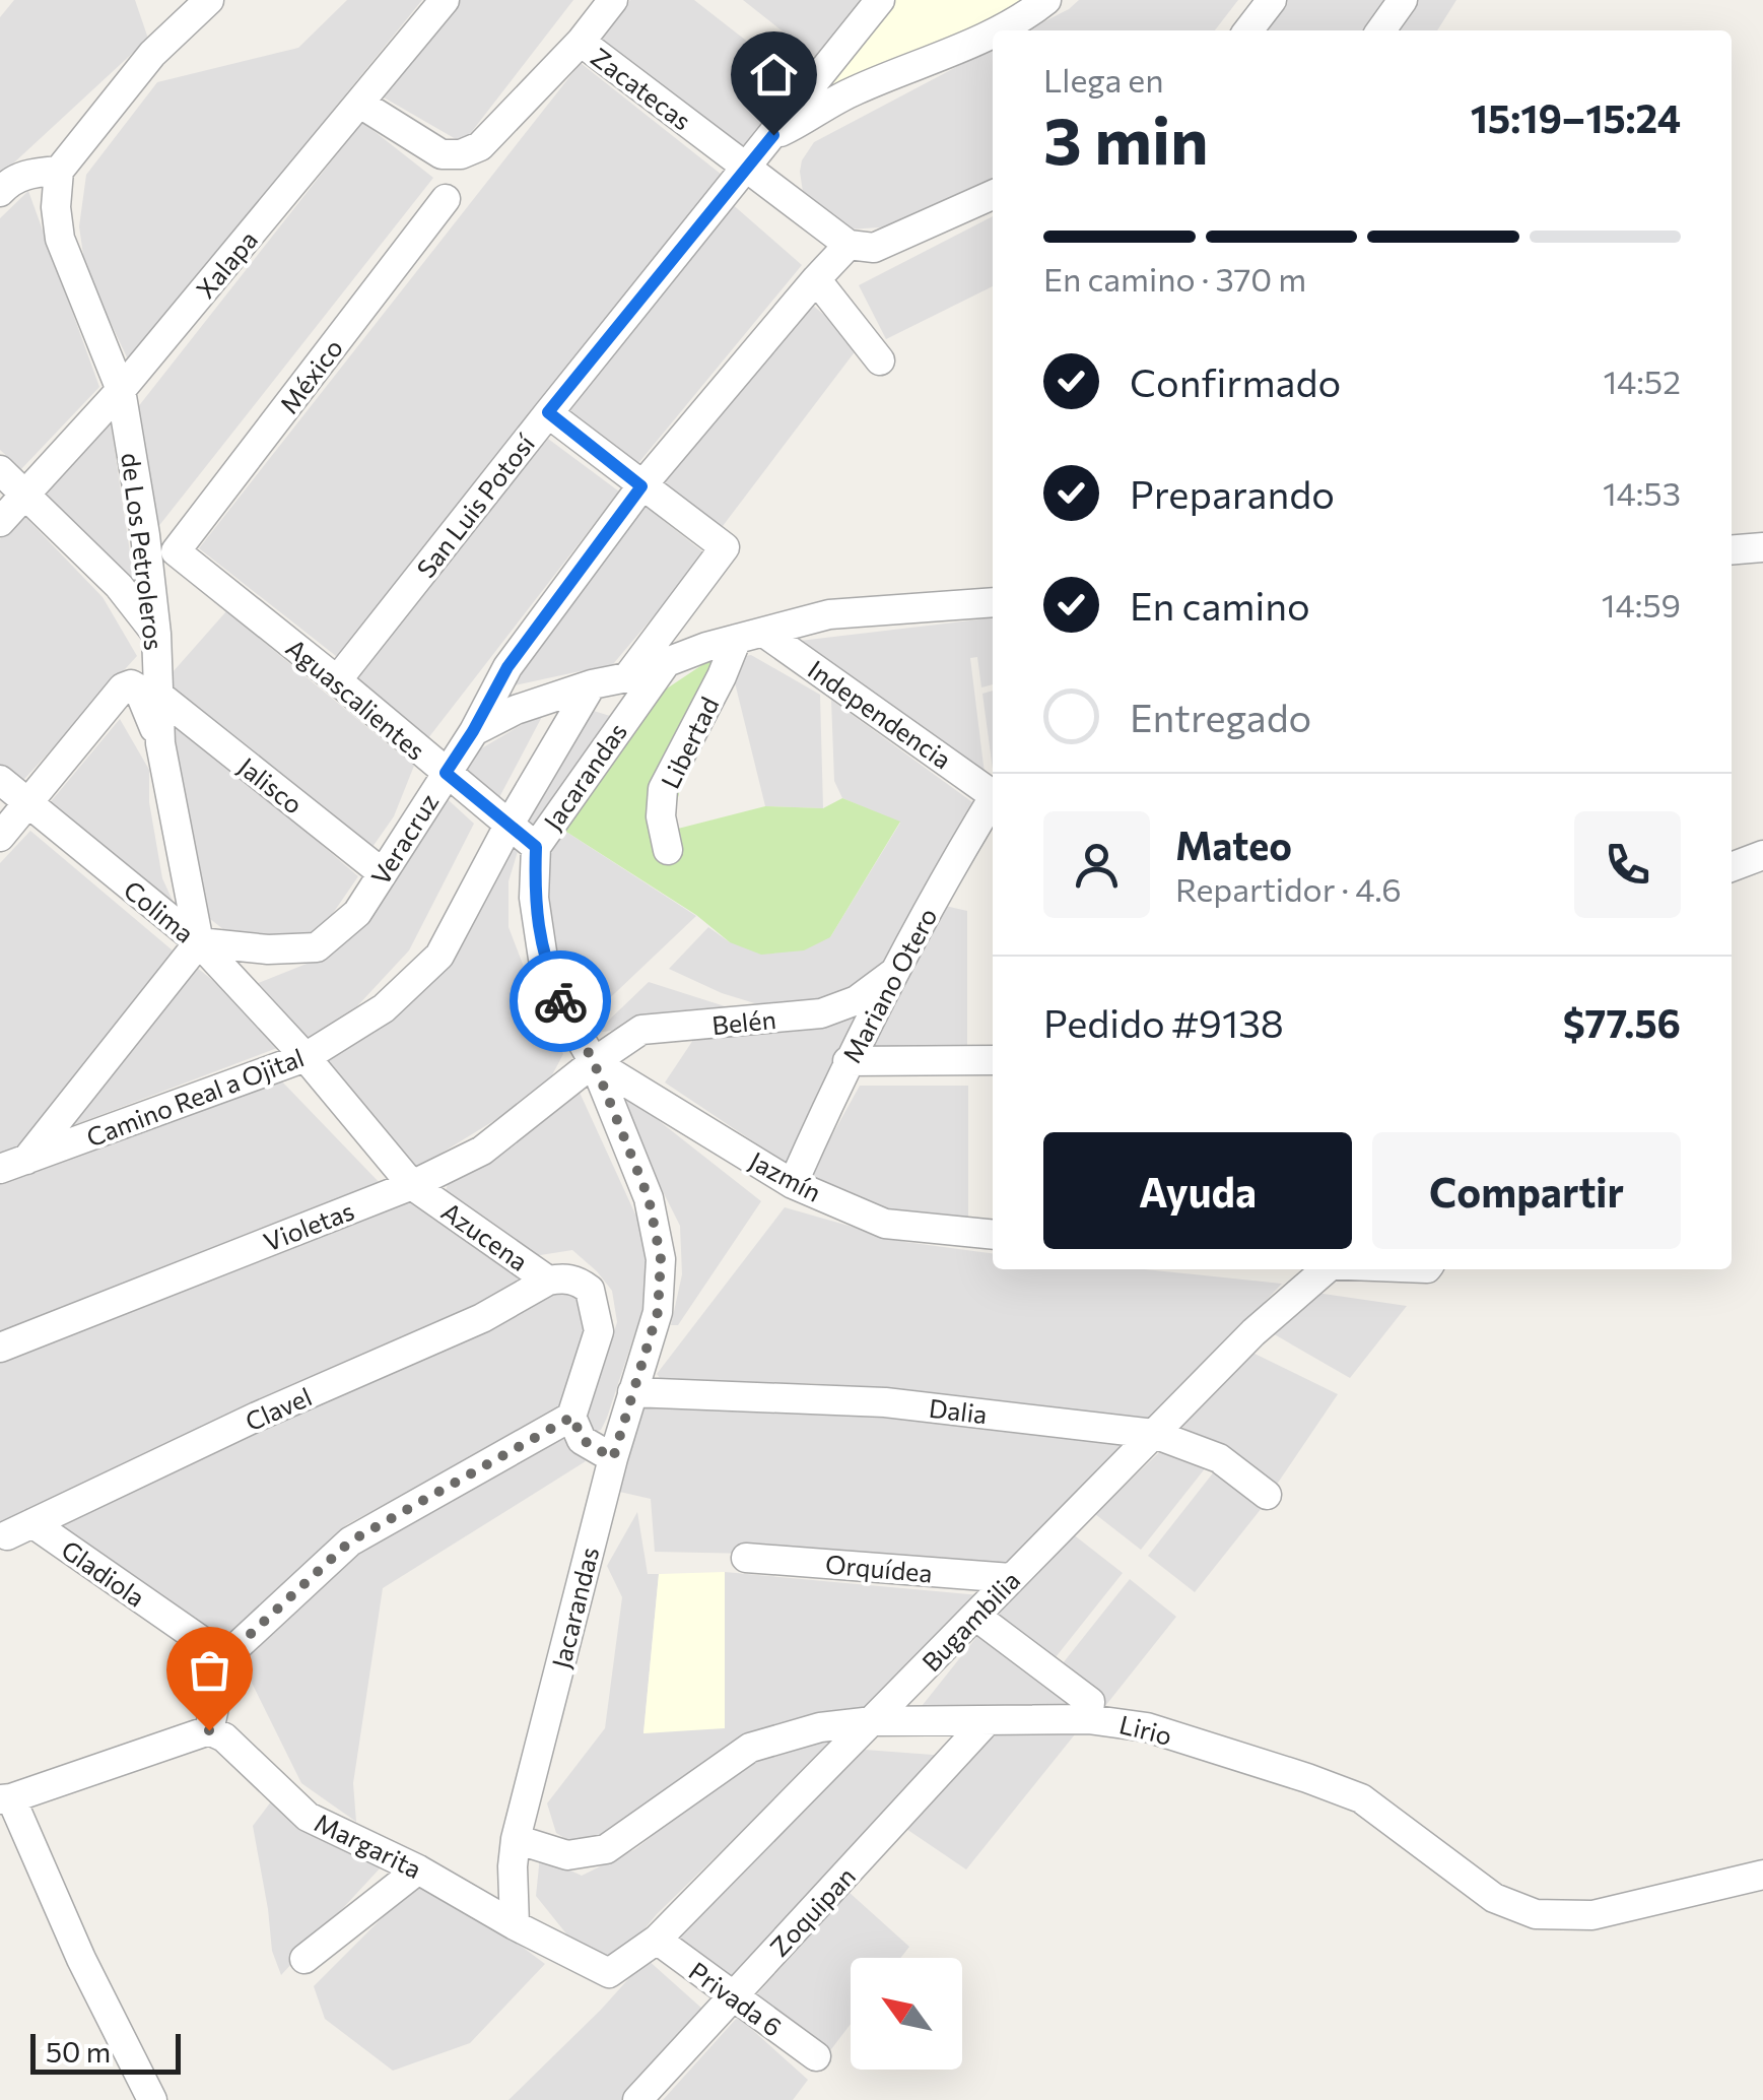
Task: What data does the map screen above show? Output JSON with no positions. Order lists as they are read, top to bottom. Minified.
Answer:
{"streets":{"street":["Zacatecas","Xalapa","México","San Luis Potosí","de Los Petroleros","Aguascalientes","Independencia","Libertad","Jacarandas","Jalisco","Veracruz","Colima","Mariano Otero","Belén","Camino Real a Ojital","Jazmín","Violetas","Azucena","Clavel","Dalia","Orquídea","Gladiola","Bugambilia","Lirio","Margarita","Zoquipan","Privada 6"]},"crossings":[["Zacatecas","San Luis Potosí"],["Zacatecas","Veracruz"],["Xalapa","de Los Petroleros"],["México","Aguascalientes"],["San Luis Potosí","Aguascalientes"],["de Los Petroleros","Jalisco"],["de Los Petroleros","Veracruz"],["de Los Petroleros","Colima"],["Aguascalientes","Jacarandas"],["Aguascalientes","Veracruz"],["Aguascalientes","Camino Real a Ojital"],["Independencia","Libertad"],["Independencia","Mariano Otero"],["Jacarandas","Belén"],["Jacarandas","Jazmín"],["Jacarandas","Violetas"],["Jacarandas","Dalia"],["Jacarandas","Lirio"],["Jacarandas","Margarita"],["Jalisco","Veracruz"],["Veracruz","Colima"],["Colima","Camino Real a Ojital"],["Colima","Azucena"],["Mariano Otero","Belén"],["Mariano Otero","Jazmín"],["Belén","Jazmín"],["Belén","Violetas"],["Camino Real a Ojital","Azucena"],["Jazmín","Violetas"],["Violetas","Azucena"],["Azucena","Clavel"],["Clavel","Gladiola"],["Dalia","Bugambilia"],["Orquídea","Bugambilia"],["Bugambilia","Lirio"],["Bugambilia","Margarita"],["Bugambilia","Privada 6"],["Lirio","Zoquipan"],["Zoquipan","Privada 6"]],"scale_bar":"50 m","north":"top left","page":{"heading":["3 min","Llega en","15:19–15:24"],"panel":["Mateo","Repartidor · 4.6","Pedido #9138","$77.56"],"bar":"En camino · 370 m","list":[["Confirmado","14:52"],["Preparando","14:53"],["En camino","14:59"],"Entregado"],"buttons":["Ayuda","Compartir"],"scale":"50 m"}}
